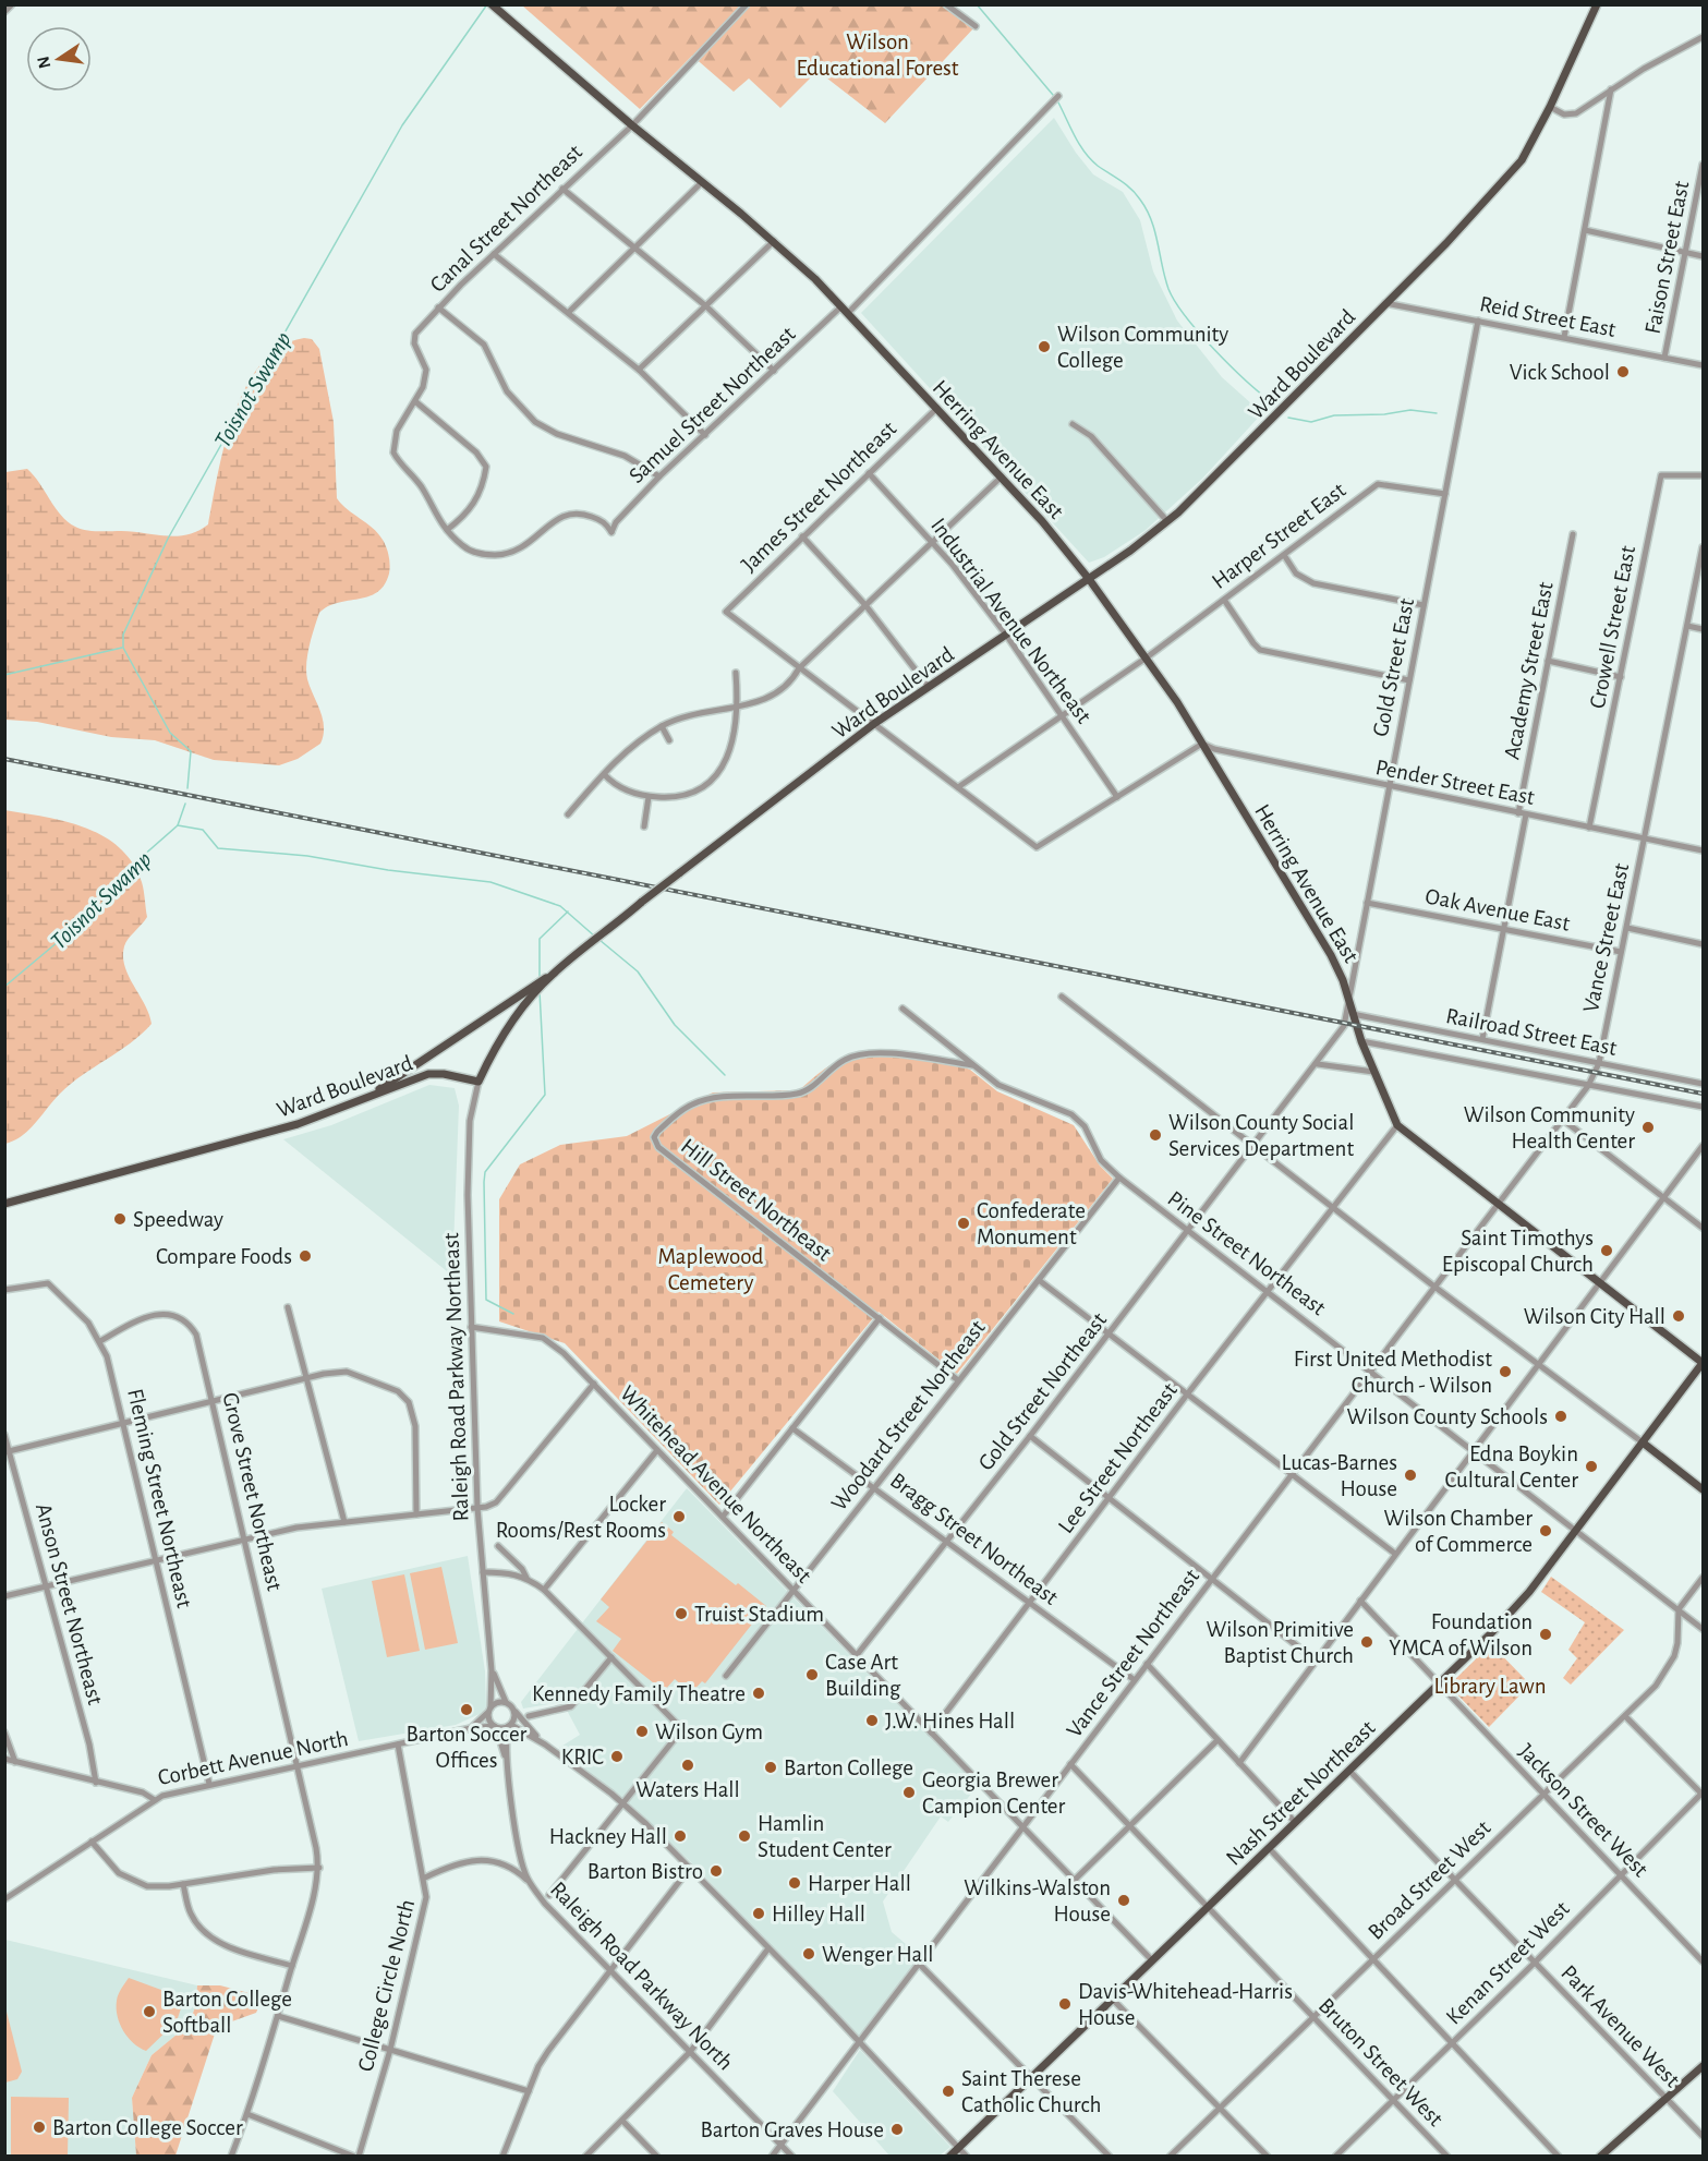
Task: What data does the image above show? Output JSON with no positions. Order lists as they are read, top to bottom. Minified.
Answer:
{"streets":{"main road":["Ward Boulevard","Herring Avenue East","Nash Street Northeast"],"street":["Canal Street Northeast","Faison Street East","Reid Street East","Samuel Street Northeast","James Street Northeast","Harper Street East","Industrial Avenue Northeast","Crowell Street East","Gold Street East","Academy Street East","Pender Street East","Oak Avenue East","Vance Street East","Railroad Street East","Hill Street Northeast","Pine Street Northeast","Raleigh Road Parkway Northeast","Gold Street Northeast","Woodard Street Northeast","Lee Street Northeast","Whitehead Avenue Northeast","Grove Street Northeast","Fleming Street Northeast","Bragg Street Northeast","Anson Street Northeast","Vance Street Northeast","Corbett Avenue North","Jackson Street West","Broad Street West","Kenan Street West","Raleigh Road Parkway North","College Circle North","Park Avenue West","Bruton Street West"]},"crossings":[["Canal Street Northeast","Herring Avenue East"],["Faison Street East","Reid Street East"],["Reid Street East","Ward Boulevard"],["Reid Street East","Gold Street East"],["Ward Boulevard","Herring Avenue East"],["Ward Boulevard","Industrial Avenue Northeast"],["Ward Boulevard","Raleigh Road Parkway Northeast"],["Samuel Street Northeast","Herring Avenue East"],["Herring Avenue East","James Street Northeast"],["Herring Avenue East","Harper Street East"],["Herring Avenue East","Gold Street East"],["Herring Avenue East","Pender Street East"],["Herring Avenue East","Railroad Street East"],["Herring Avenue East","Lee Street Northeast"],["James Street Northeast","Industrial Avenue Northeast"],["Harper Street East","Industrial Avenue Northeast"],["Harper Street East","Gold Street East"],["Crowell Street East","Pender Street East"],["Gold Street East","Pender Street East"],["Gold Street East","Oak Avenue East"],["Gold Street East","Gold Street Northeast"],["Academy Street East","Pender Street East"],["Pender Street East","Vance Street East"],["Oak Avenue East","Vance Street East"],["Vance Street East","Railroad Street East"],["Vance Street East","Vance Street Northeast"],["Hill Street Northeast","Pine Street Northeast"],["Hill Street Northeast","Woodard Street Northeast"],["Pine Street Northeast","Gold Street Northeast"],["Pine Street Northeast","Woodard Street Northeast"],["Pine Street Northeast","Lee Street Northeast"],["Pine Street Northeast","Vance Street Northeast"],["Pine Street Northeast","Nash Street Northeast"],["Pine Street Northeast","Broad Street West"],["Raleigh Road Parkway Northeast","Whitehead Avenue Northeast"],["Raleigh Road Parkway Northeast","Corbett Avenue North"],["Raleigh Road Parkway Northeast","Raleigh Road Parkway North"],["Gold Street Northeast","Whitehead Avenue Northeast"],["Gold Street Northeast","Bragg Street Northeast"],["Woodard Street Northeast","Whitehead Avenue Northeast"],["Woodard Street Northeast","Bragg Street Northeast"],["Lee Street Northeast","Whitehead Avenue Northeast"],["Lee Street Northeast","Bragg Street Northeast"],["Whitehead Avenue Northeast","Vance Street Northeast"],["Whitehead Avenue Northeast","Nash Street Northeast"],["Grove Street Northeast","Fleming Street Northeast"],["Grove Street Northeast","Corbett Avenue North"],["Fleming Street Northeast","Corbett Avenue North"],["Bragg Street Northeast","Vance Street Northeast"],["Anson Street Northeast","Corbett Avenue North"],["Vance Street Northeast","Raleigh Road Parkway North"],["Vance Street Northeast","Bruton Street West"],["Corbett Avenue North","Raleigh Road Parkway North"],["Corbett Avenue North","College Circle North"],["Nash Street Northeast","Jackson Street West"],["Nash Street Northeast","Park Avenue West"],["Nash Street Northeast","Bruton Street West"],["Jackson Street West","Broad Street West"],["Jackson Street West","Kenan Street West"],["Broad Street West","Park Avenue West"],["Broad Street West","Bruton Street West"],["Kenan Street West","Park Avenue West"],["Kenan Street West","Bruton Street West"]],"water":["Toisnot Swamp"],"parks":["Wilson Educational Forest","Maplewood Cemetery","Library Lawn"],"places":["Wilson Community College","Vick School","Wilson Community Health Center","Wilson County Social Services Department","Speedway","Confederate Monument","Saint Timothys Episcopal Church","Compare Foods","Wilson City Hall","First United Methodist Church - Wilson","Wilson County Schools","Edna Boykin Cultural Center","Lucas-Barnes House","Locker Rooms/Rest Rooms","Wilson Chamber of Commerce","Truist Stadium","Foundation YMCA of Wilson","Wilson Primitive Baptist Church","Case Art Building","Kennedy Family Theatre","Barton Soccer Offices","J.W. Hines Hall","Wilson Gym","KRIC","Waters Hall","Barton College","Georgia Brewer Campion Center","Hackney Hall","Hamlin Student Center","Barton Bistro","Harper Hall","Wilkins-Walston House","Hilley Hall","Wenger Hall","Davis-Whitehead-Harris House","Barton College Softball","Saint Therese Catholic Church","Barton College Soccer","Barton Graves House"],"north":"left"}
